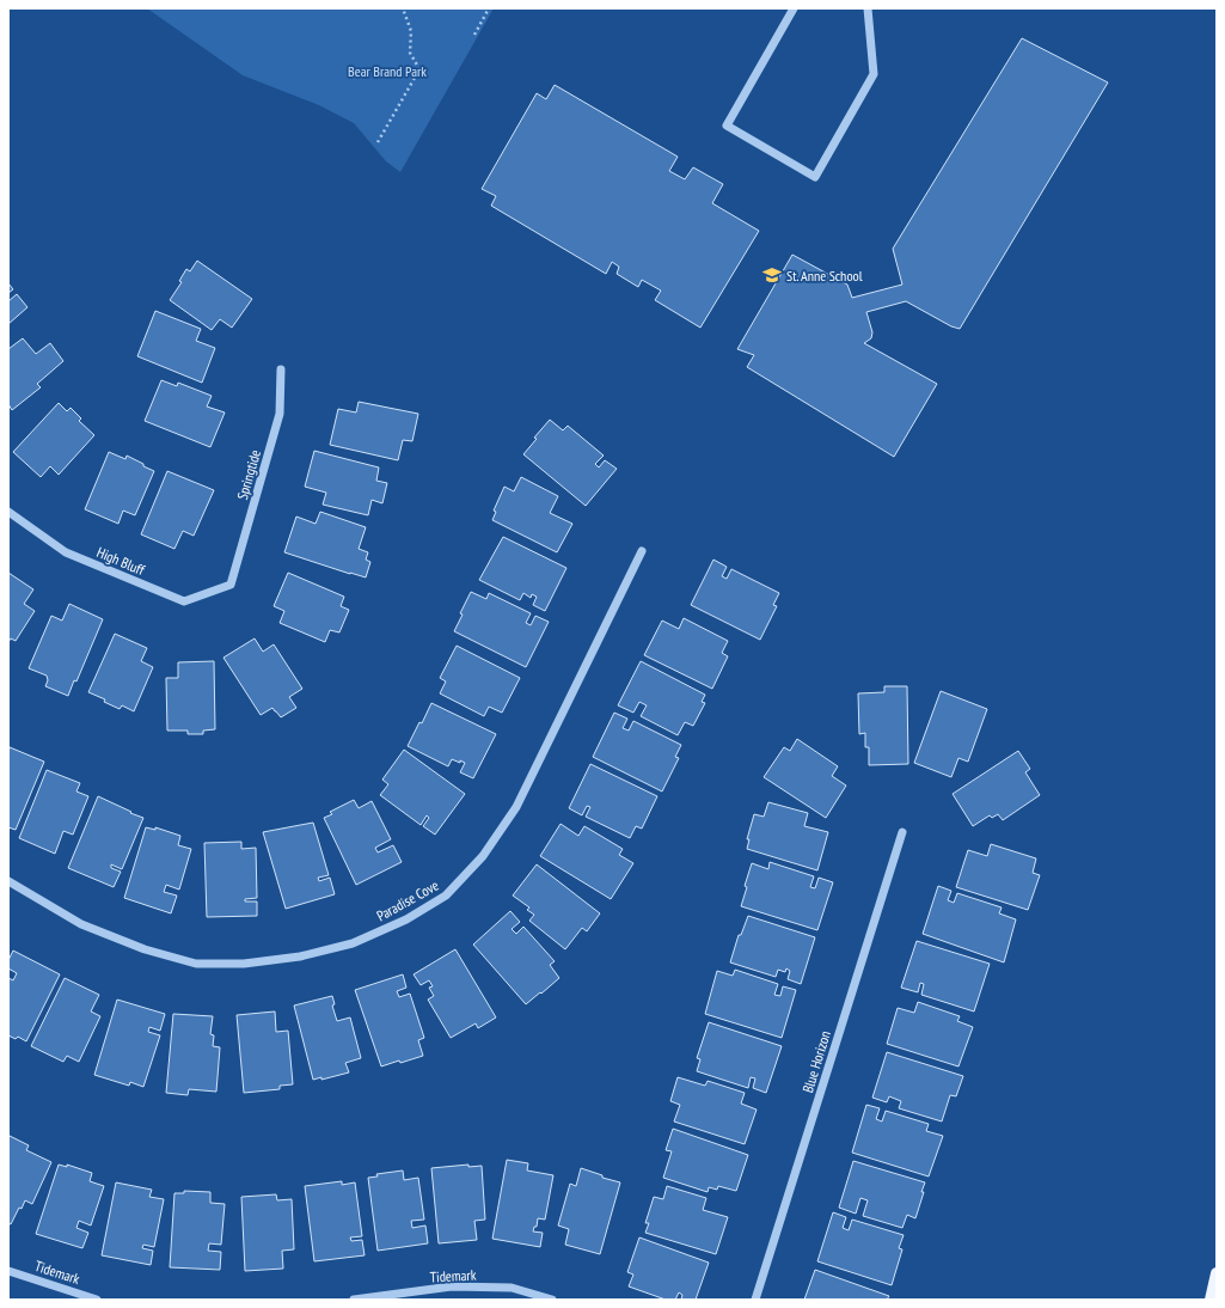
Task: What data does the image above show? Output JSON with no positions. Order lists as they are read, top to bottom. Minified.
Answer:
{"streets":{"street":["Springtide","High Bluff","Paradise Cove","Blue Horizon","Tidemark"]},"crossings":[["Springtide","High Bluff"]],"parks":["Bear Brand Park"],"places":{"school or university":["St. Anne School"]}}
